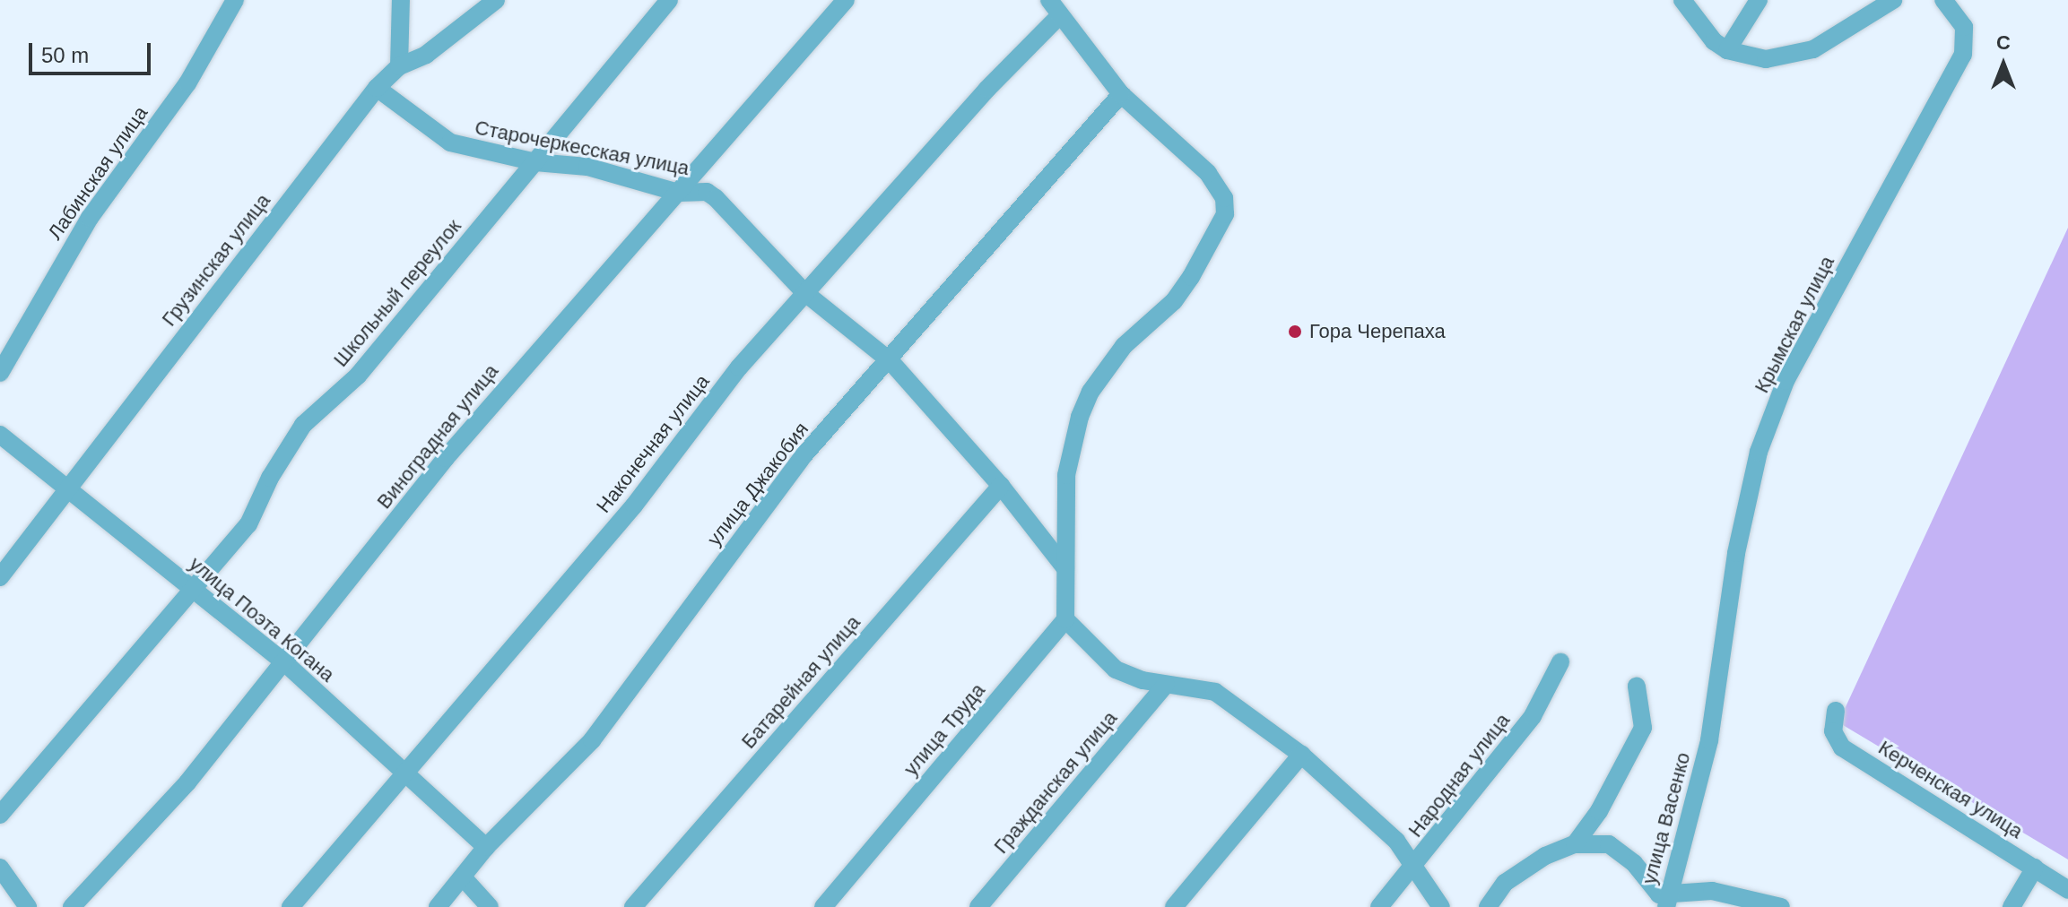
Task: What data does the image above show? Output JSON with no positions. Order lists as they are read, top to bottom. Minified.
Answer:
{"streets":{"street":["Старочеркесская улица","Лабинская улица","Грузинская улица","Школьный переулок","Крымская улица","Виноградная улица","Наконечная улица","улица Джакобия","улица Поэта Когана","Батарейная улица","улица Труда","Народная улица","Гражданская улица","Керченская улица","улица Васенко"]},"crossings":[["Старочеркесская улица","Грузинская улица"],["Старочеркесская улица","Школьный переулок"],["Старочеркесская улица","Виноградная улица"],["Старочеркесская улица","Наконечная улица"],["Старочеркесская улица","улица Джакобия"],["Старочеркесская улица","Батарейная улица"],["Грузинская улица","улица Поэта Когана"],["Школьный переулок","улица Поэта Когана"],["Крымская улица","улица Васенко"],["Виноградная улица","улица Поэта Когана"],["Наконечная улица","улица Поэта Когана"],["улица Джакобия","улица Поэта Когана"]],"places":["Гора Черепаха"],"scale_bar":"50 m","north":"top"}
